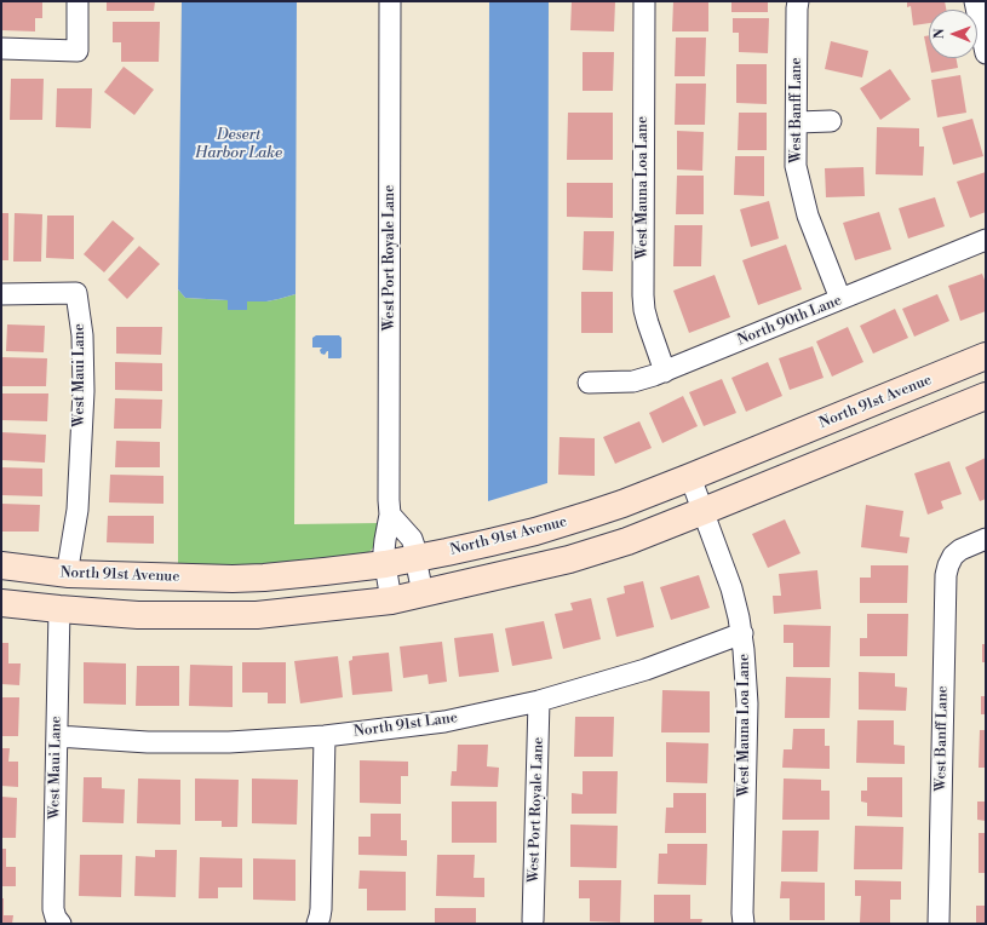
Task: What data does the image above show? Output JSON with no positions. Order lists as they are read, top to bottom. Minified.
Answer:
{"streets":{"main road":["North 91st Avenue"],"street":["West Banff Lane","West Mauna Loa Lane","West Port Royale Lane","North 90th Lane","West Maui Lane","North 91st Lane"]},"crossings":[["West Banff Lane","North 90th Lane"],["West Mauna Loa Lane","North 90th Lane"],["West Mauna Loa Lane","North 91st Avenue"],["West Mauna Loa Lane","North 91st Lane"],["West Port Royale Lane","North 91st Avenue"],["West Port Royale Lane","North 91st Lane"],["West Maui Lane","North 91st Avenue"],["West Maui Lane","North 91st Lane"]],"water":["Desert Harbor Lake"],"north":"left"}
